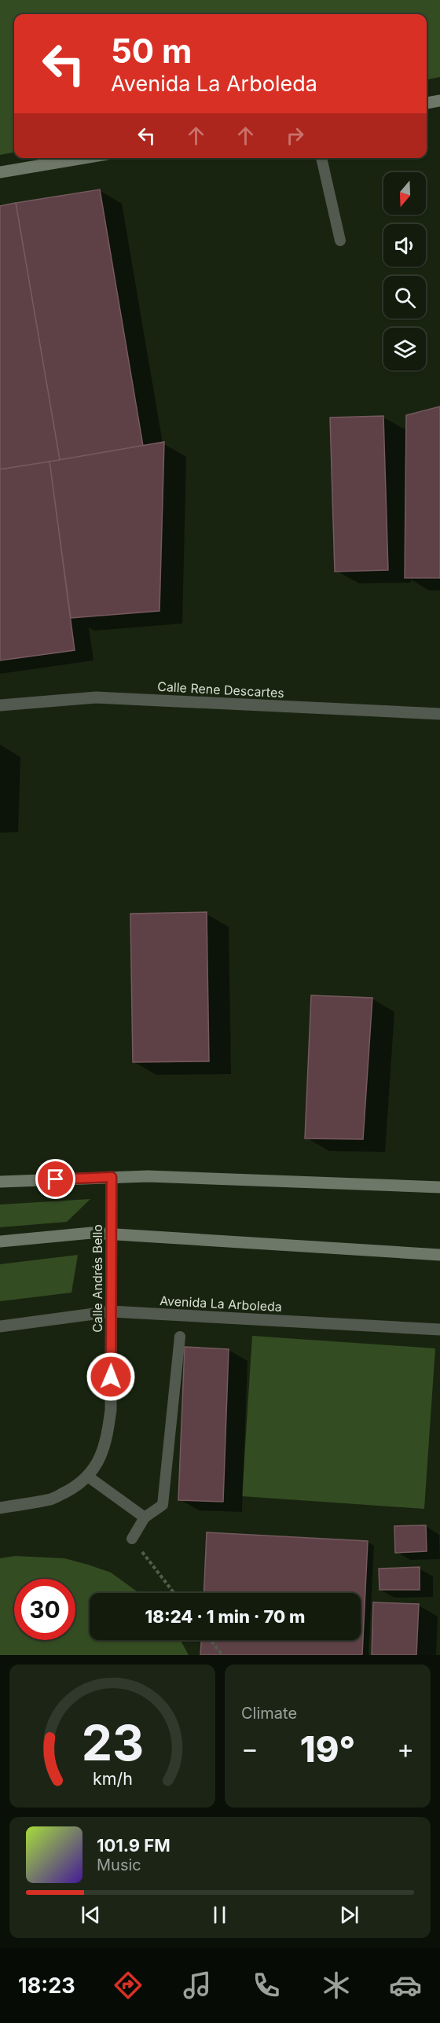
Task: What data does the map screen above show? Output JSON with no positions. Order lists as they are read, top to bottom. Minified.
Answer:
{"streets":{"street":["Calle Rene Descartes","Calle Andrés Bello","Avenida La Arboleda"]},"crossings":[["Calle Andrés Bello","Avenida La Arboleda"]],"north":"bottom","page":{"turn":["50 m","Avenida La Arboleda"],"limit":"30","trip":"18:24 · 1 min · 70 m","tile":"Climate","heat":["−","19°","+"],"song":["101.9 FM","Music"],"tabs":"18:23","gauge":["23","km/h"]}}
